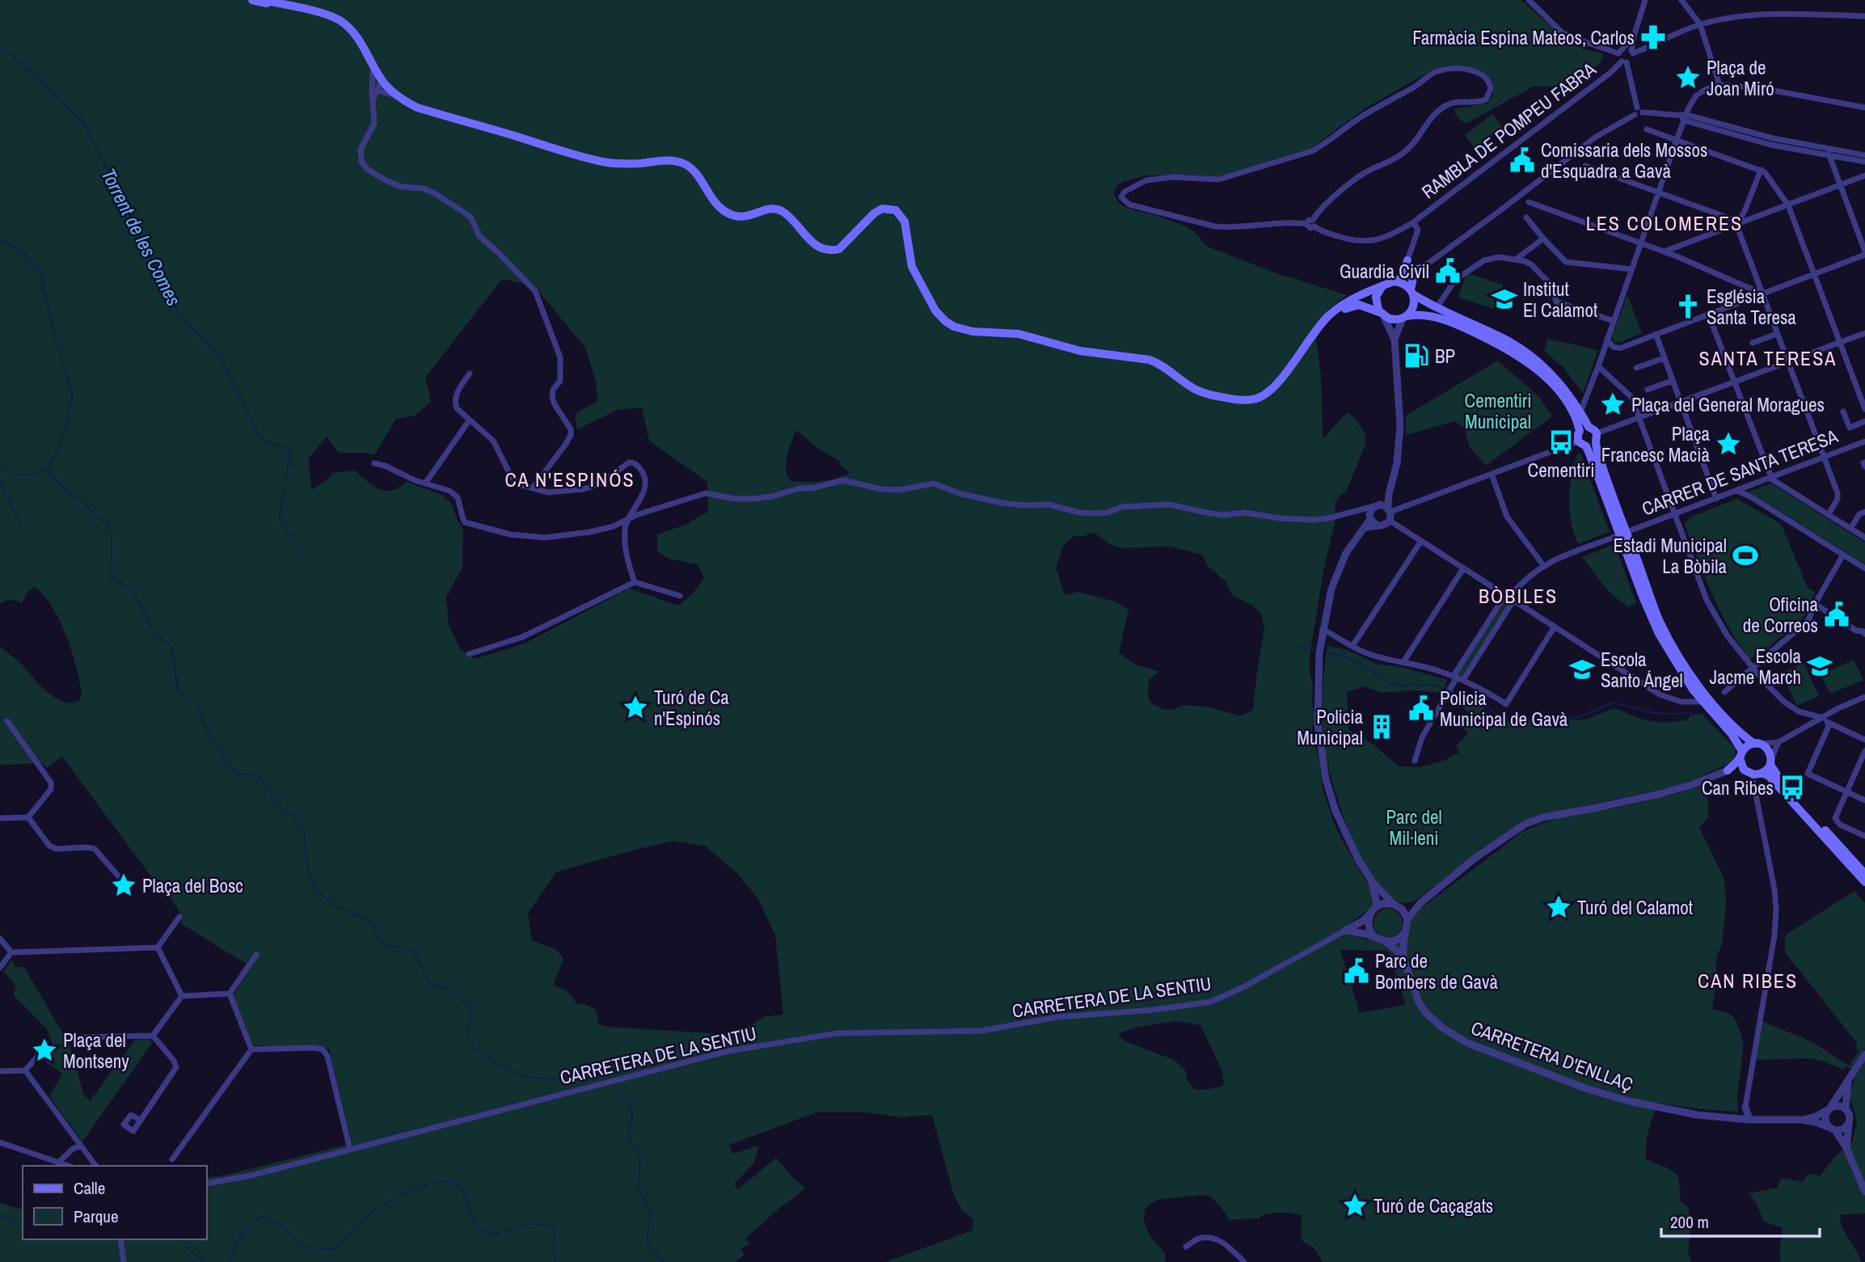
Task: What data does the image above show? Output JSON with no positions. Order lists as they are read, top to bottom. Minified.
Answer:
{"streets":{"street":["RAMBLA DE POMPEU FABRA","CARRER DE SANTA TERESA","CARRETERA DE LA SENTIU","CARRETERA D'ENLLAÇ"]},"crossings":[["CARRETERA DE LA SENTIU","CARRETERA D'ENLLAÇ"]],"districts":["LES COLOMERES","SANTA TERESA","CA N'ESPINÓS","BÒBILES","CAN RIBES"],"water":["Torrent de les Comes"],"parks":["Cementiri Municipal","Parc del Mil·leni"],"places":{"pharmacy":["Farmàcia Espina Mateos, Carlos"],"place":["Plaça de Joan Miró","Plaça del General Moragues","Plaça Francesc Macià","Turó de Ca n'Espinós","Plaça del Bosc","Turó del Calamot","Plaça del Montseny","Turó de Caçagats"],"public building":["Comissaria dels Mossos d'Esquadra a Gavà","Guardia Civil","Oficina de Correos","Policia Municipal de Gavà","Parc de Bombers de Gavà"],"school or university":["Institut El Calamot","Escola Jacme March","Escola Santo Ángel"],"church":["Església Santa Teresa"],"fuel station":["BP"],"bus stop":["Cementiri","Can Ribes"],"sports":["Estadi Municipal La Bòbila"],"building":["Policia Municipal"]},"legend":["Calle","Parque"],"scale_bar":"200 m"}
